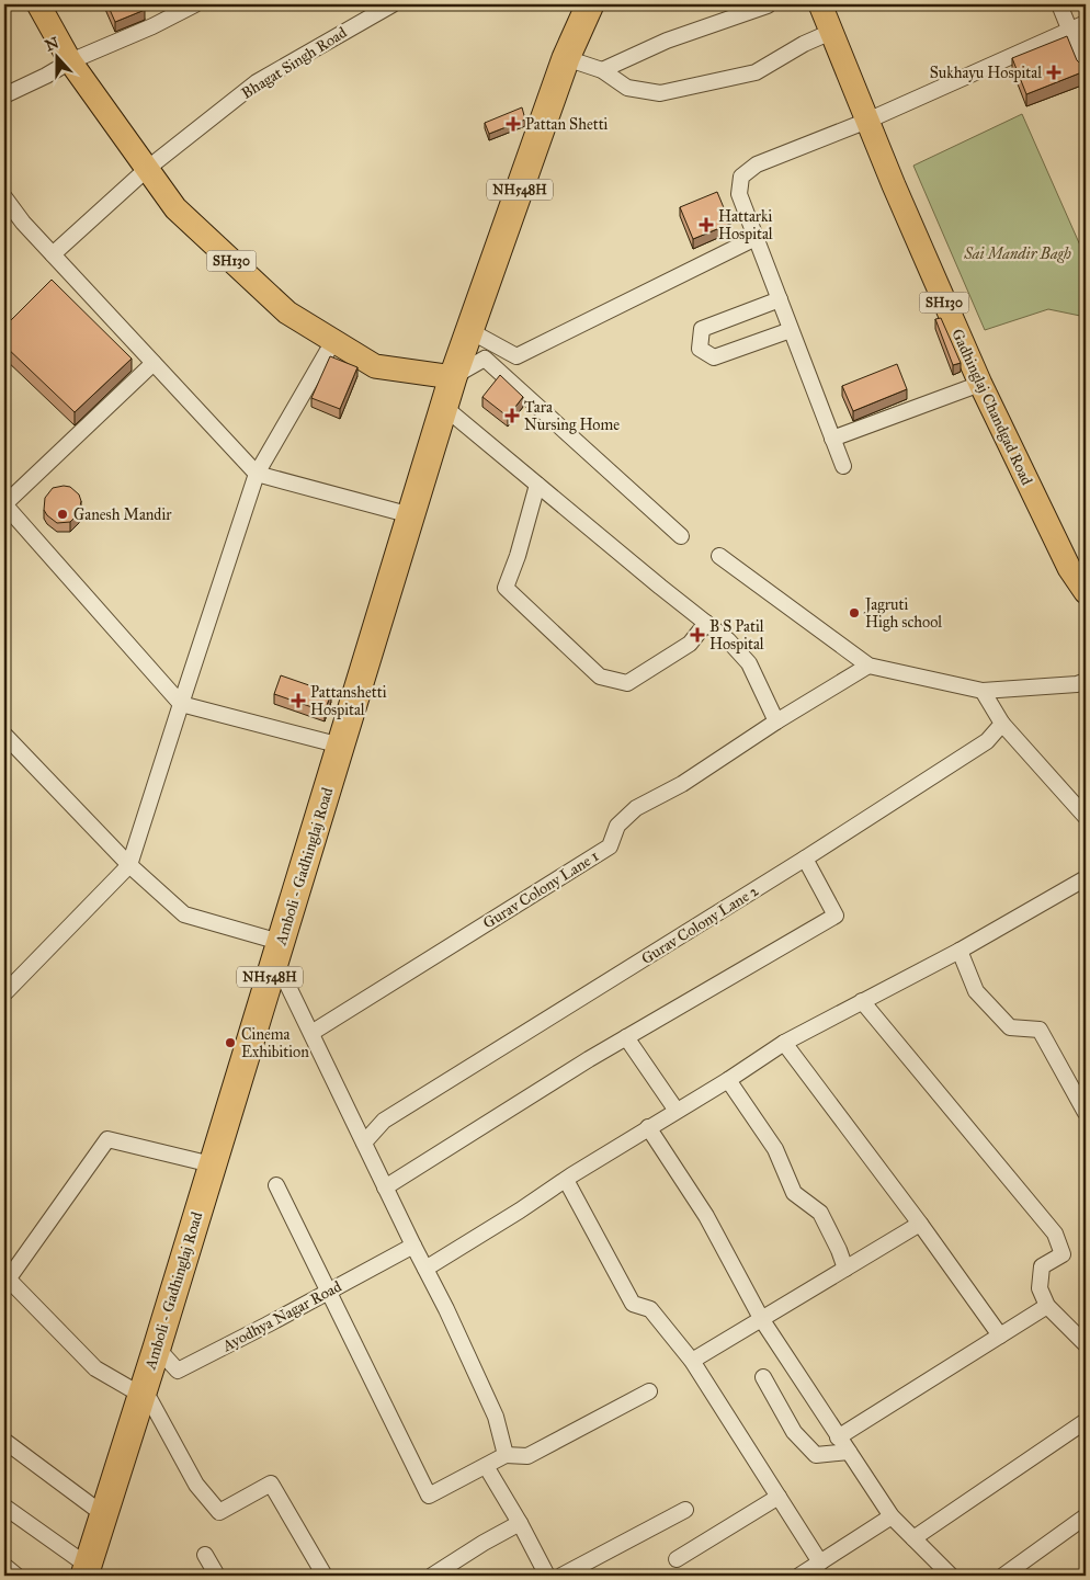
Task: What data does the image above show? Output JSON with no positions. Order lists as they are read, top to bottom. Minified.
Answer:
{"streets":{"highway":["NH548H","Amboli - Gadhinglaj Road"],"main road":["SH130","Gadhinglaj Chandgad Road"],"street":["Bhagat Singh Road","Gurav Colony Lane 1","Gurav Colony Lane 2","Ayodhya Nagar Road"]},"crossings":[["Bhagat Singh Road","SH130"],["NH548H","SH130"],["NH548H","Amboli - Gadhinglaj Road"],["SH130","Amboli - Gadhinglaj Road"],["Amboli - Gadhinglaj Road","Ayodhya Nagar Road"]],"parks":["Sai Mandir Bagh"],"places":{"health":["Sukhayu Hospital","Pattan Shetti","Hattarki Hospital","Tara Nursing Home","B S Patil Hospital","Pattanshetti Hospital"],"other":["Ganesh Mandir","Jagruti High school","Cinema Exhibition"]},"north":"top"}
